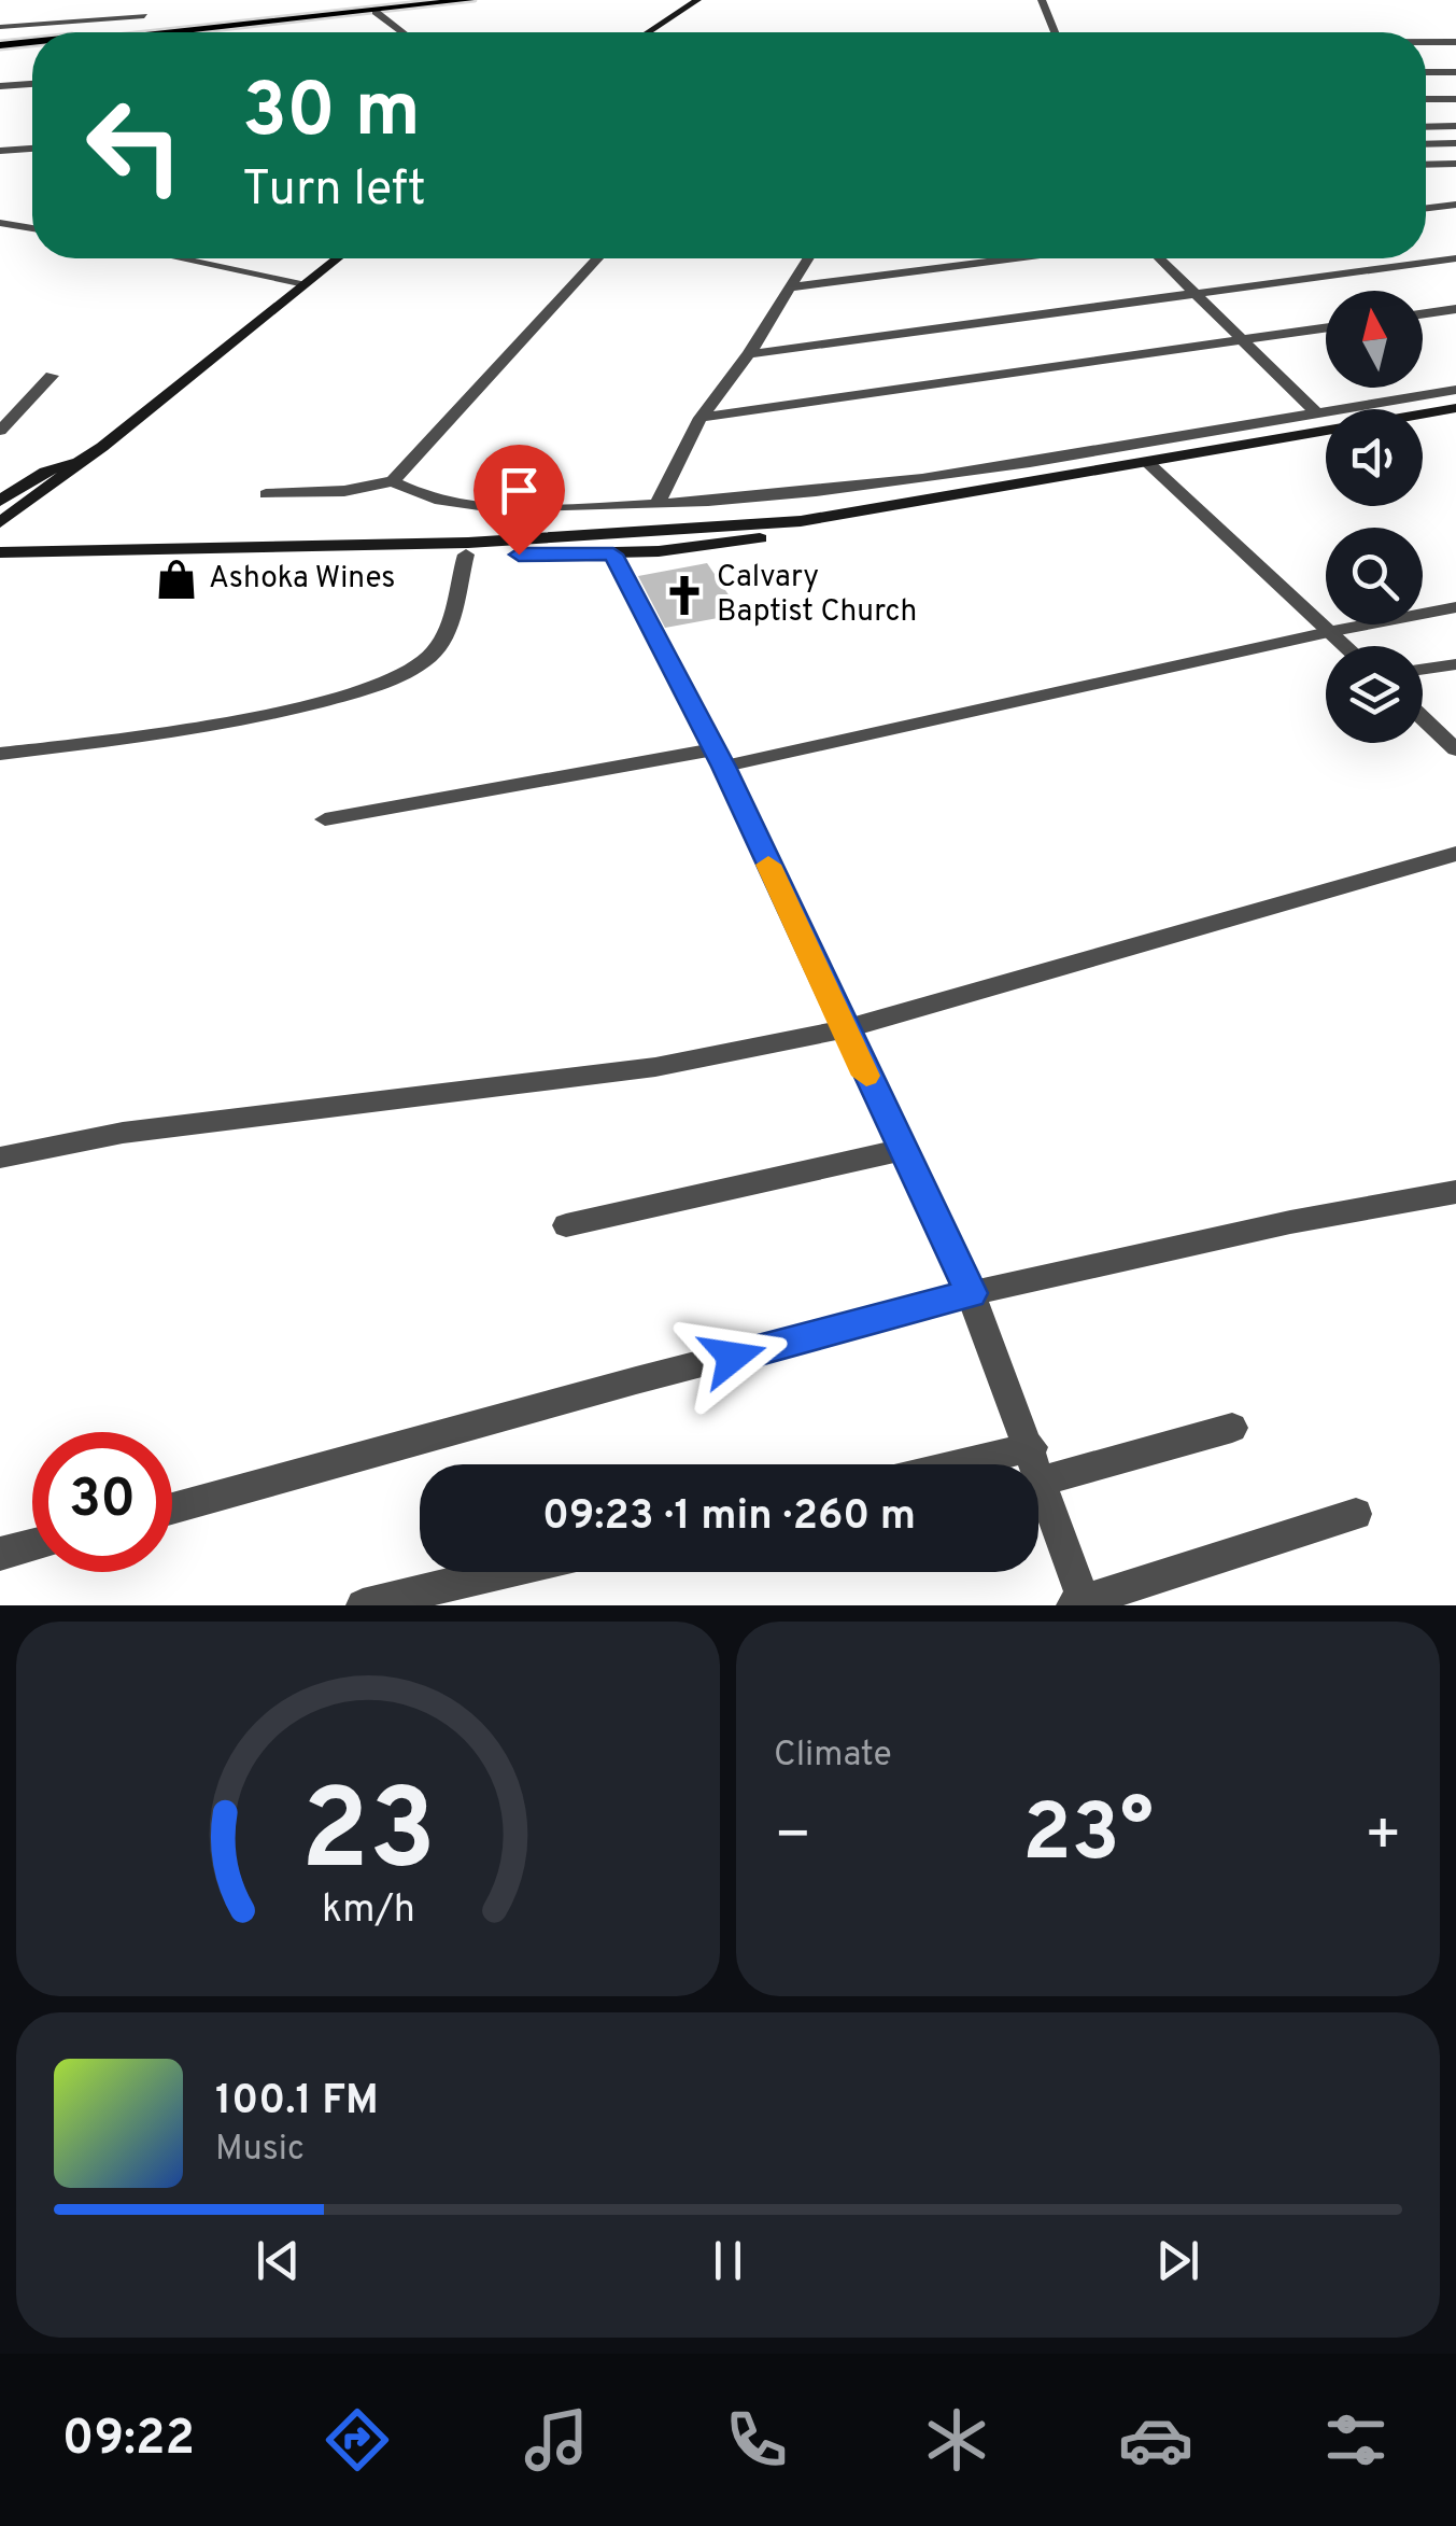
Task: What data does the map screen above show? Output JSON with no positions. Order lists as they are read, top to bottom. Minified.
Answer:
{"places":{"shop":["Ashoka Wines"],"church":["Calvary Baptist Church"]},"north":"top","page":{"turn":["30 m","Turn left"],"limit":"30","trip":"09:23 · 1 min · 260 m","tile":"Climate","heat":["−","23°","+"],"song":["100.1 FM","Music"],"tabs":"09:22","gauge":["23","km/h"]}}
